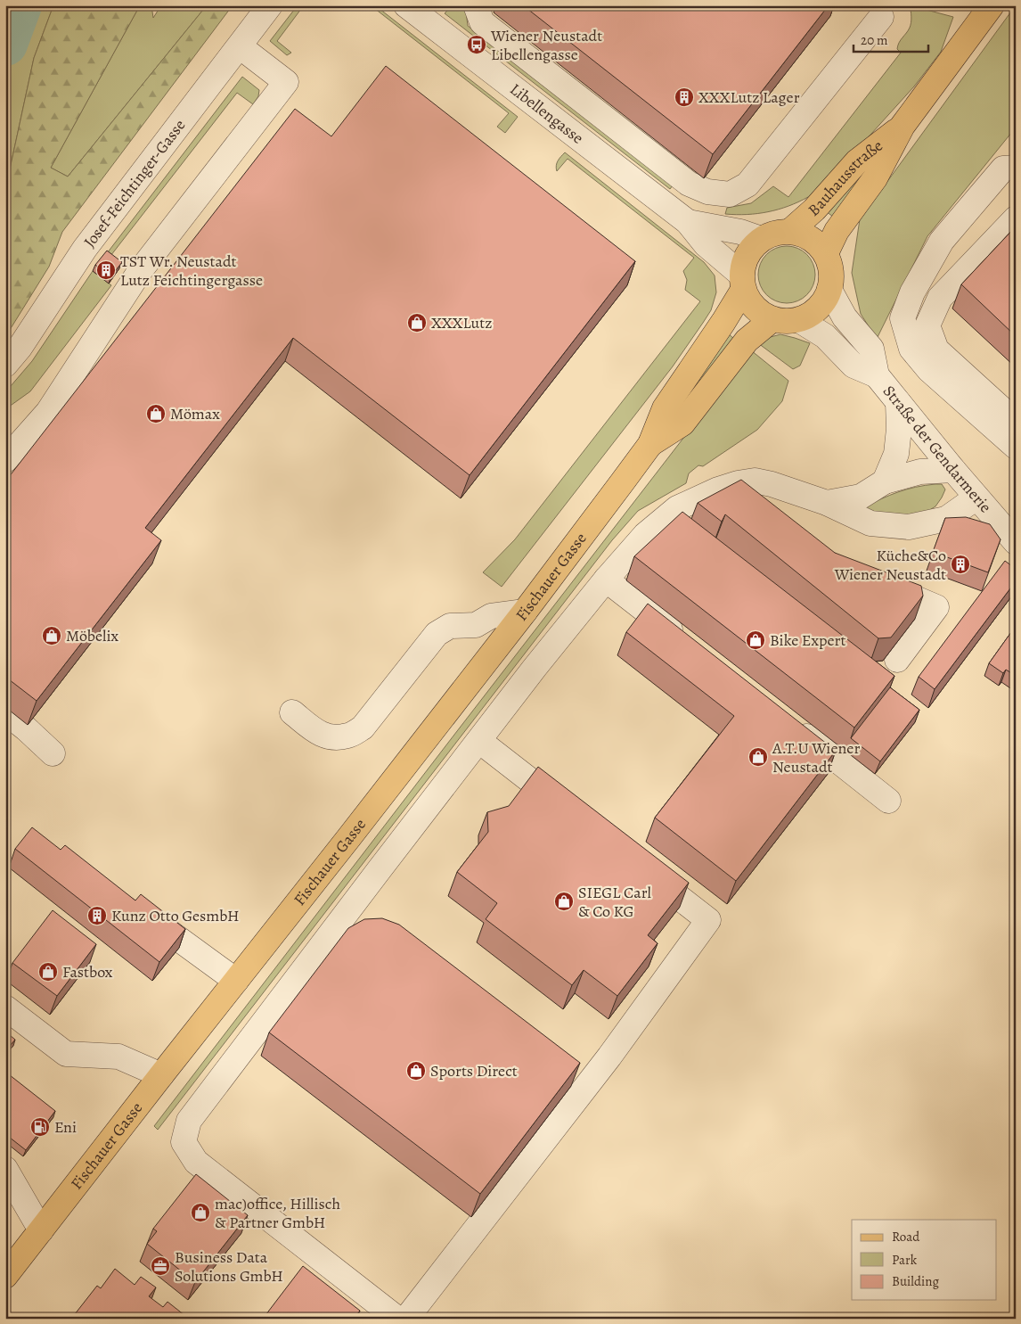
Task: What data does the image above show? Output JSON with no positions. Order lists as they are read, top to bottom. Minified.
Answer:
{"streets":{"main road":["Bauhausstraße","Fischauer Gasse"],"street":["Libellengasse","Josef-Feichtinger-Gasse","Straße der Gendarmerie"]},"crossings":[["Libellengasse","Bauhausstraße"],["Libellengasse","Straße der Gendarmerie"],["Libellengasse","Fischauer Gasse"],["Bauhausstraße","Straße der Gendarmerie"],["Bauhausstraße","Fischauer Gasse"],["Straße der Gendarmerie","Fischauer Gasse"]],"places":{"bus stop":["Wiener Neustadt Libellengasse"],"building":["XXXLutz Lager","TST Wr. Neustadt Lutz Feichtingergasse","Küche&Co Wiener Neustadt","Kunz Otto GesmbH"],"shop":["XXXLutz","Mömax","Möbelix","Bike Expert","A.T.U Wiener Neustadt","SIEGL Carl & Co KG","Fastbox","Sports Direct","mac)office, Hillisch & Partner GmbH"],"fuel station":["Eni"],"office":["Business Data Solutions GmbH"]},"legend":["Road","Park","Building"],"scale_bar":"20 m"}
